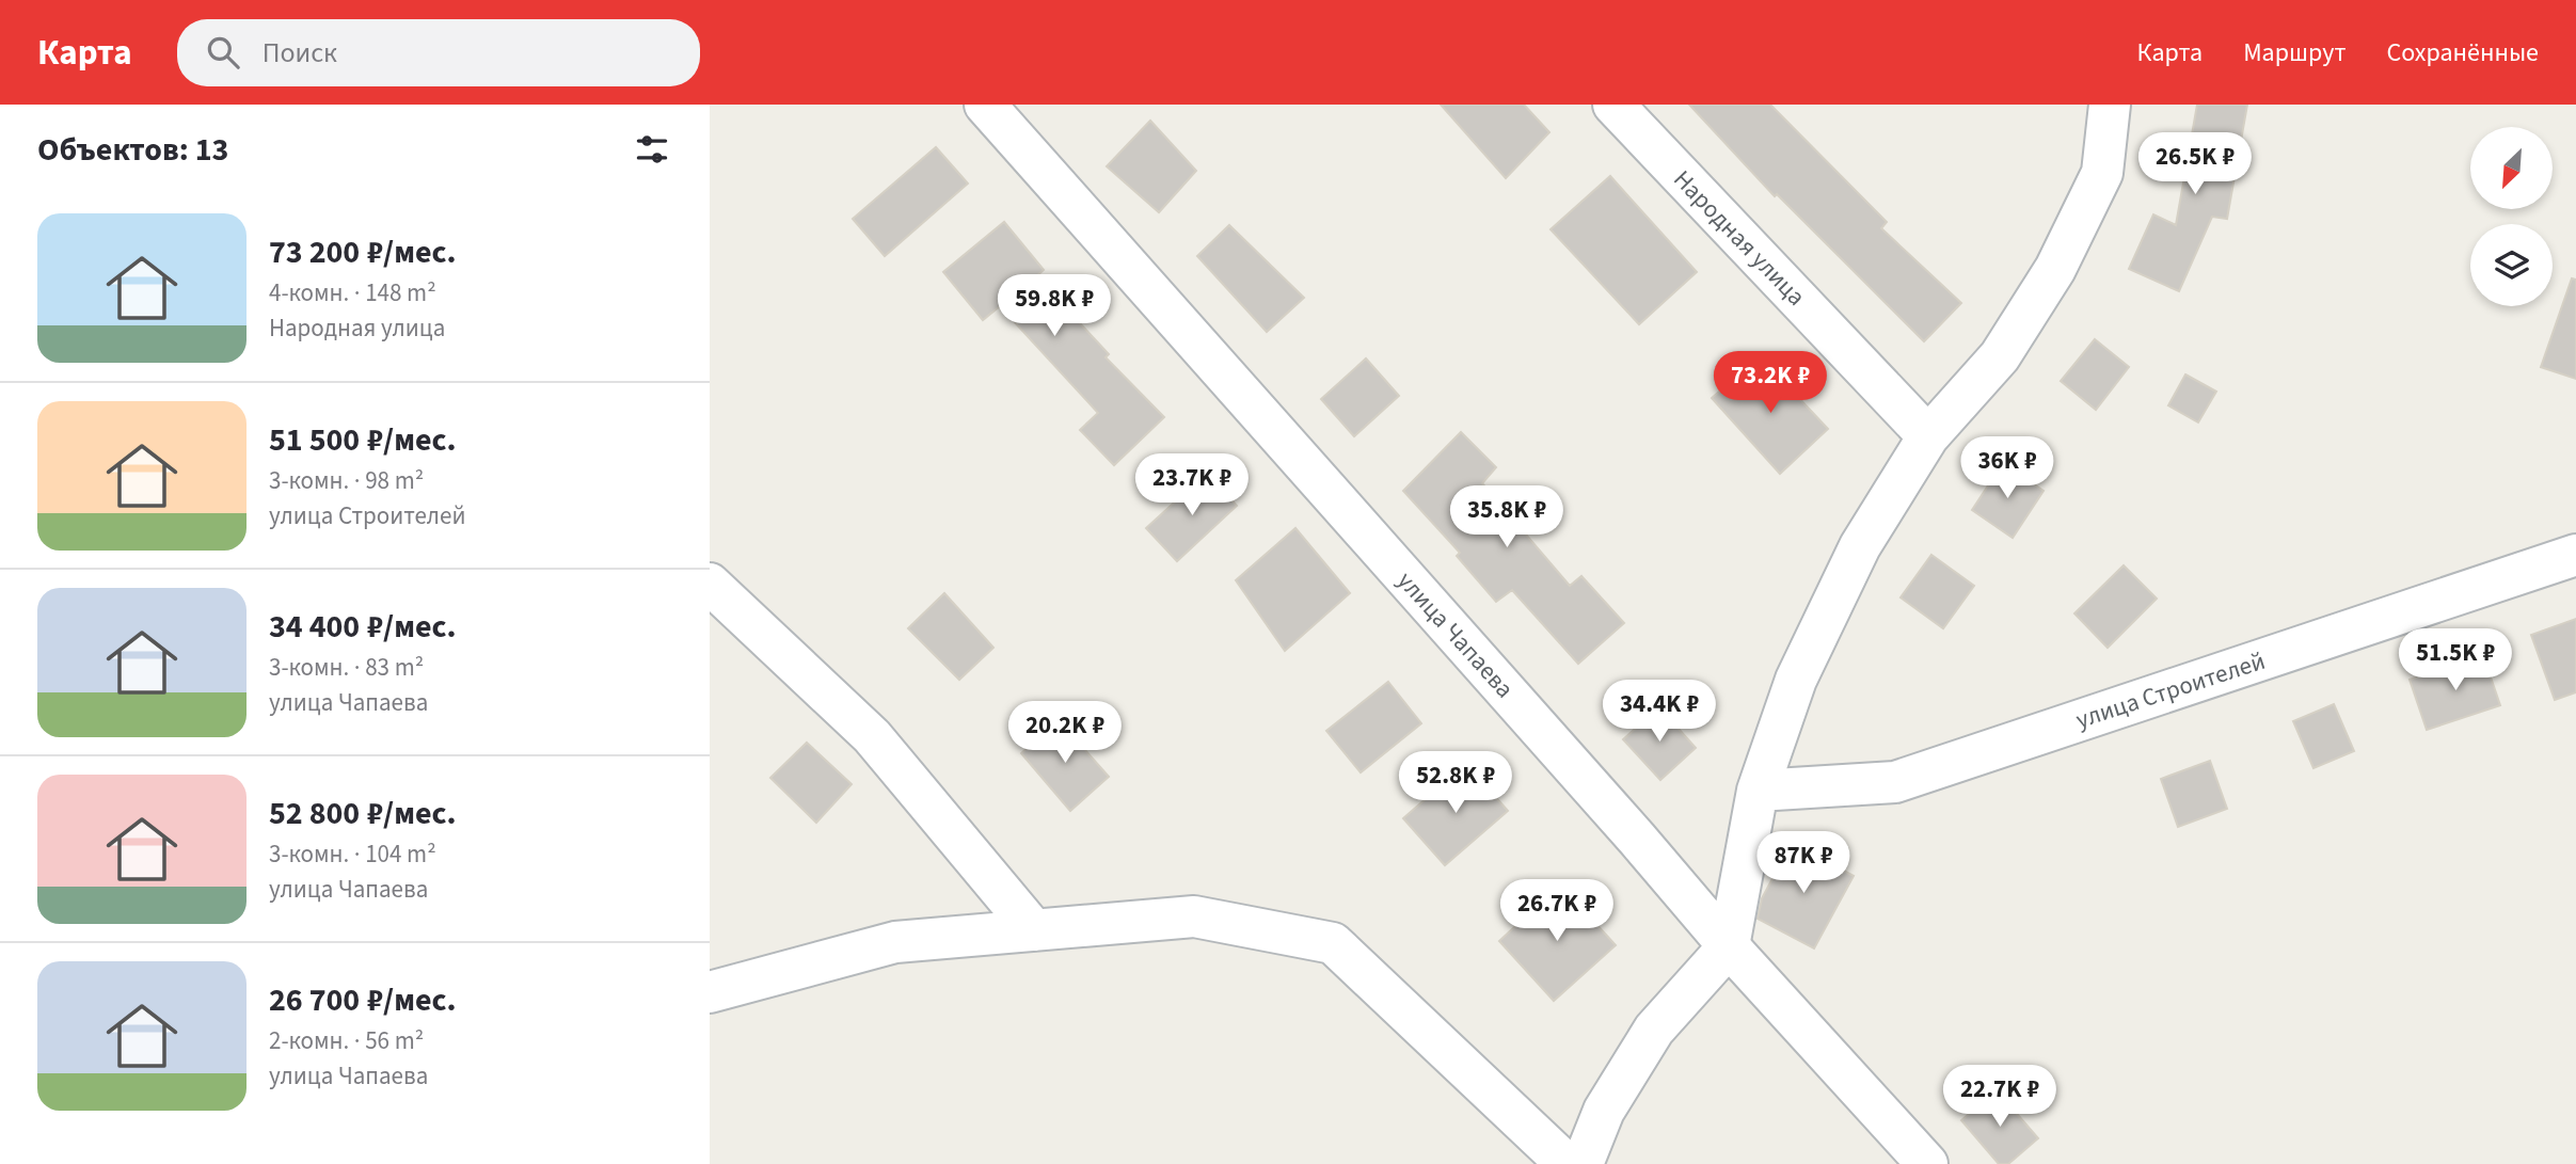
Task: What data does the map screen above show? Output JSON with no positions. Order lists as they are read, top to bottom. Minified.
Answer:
{"streets":{"street":["Народная улица","улица Чапаева","улица Строителей"]},"north":"bottom left","page":{"header":"Карта","search":"Поиск","nav":["Карта","Маршрут","Сохранённые"],"heading":"Объектов: 13","price":["26.5K ₽","59.8K ₽","73.2K ₽","36K ₽","23.7K ₽","35.8K ₽","51.5K ₽","34.4K ₽","20.2K ₽","52.8K ₽","87K ₽","26.7K ₽","22.7K ₽"],"list":[{"name":"73 200 ₽/мес.","note":"4-комн. · 148 m² · Народная улица"},{"name":"51 500 ₽/мес.","note":"3-комн. · 98 m² · улица Строителей"},{"name":"34 400 ₽/мес.","note":"3-комн. · 83 m² · улица Чапаева"},{"name":"52 800 ₽/мес.","note":"3-комн. · 104 m² · улица Чапаева"},{"name":"26 700 ₽/мес.","note":"2-комн. · 56 m² · улица Чапаева"}]}}
